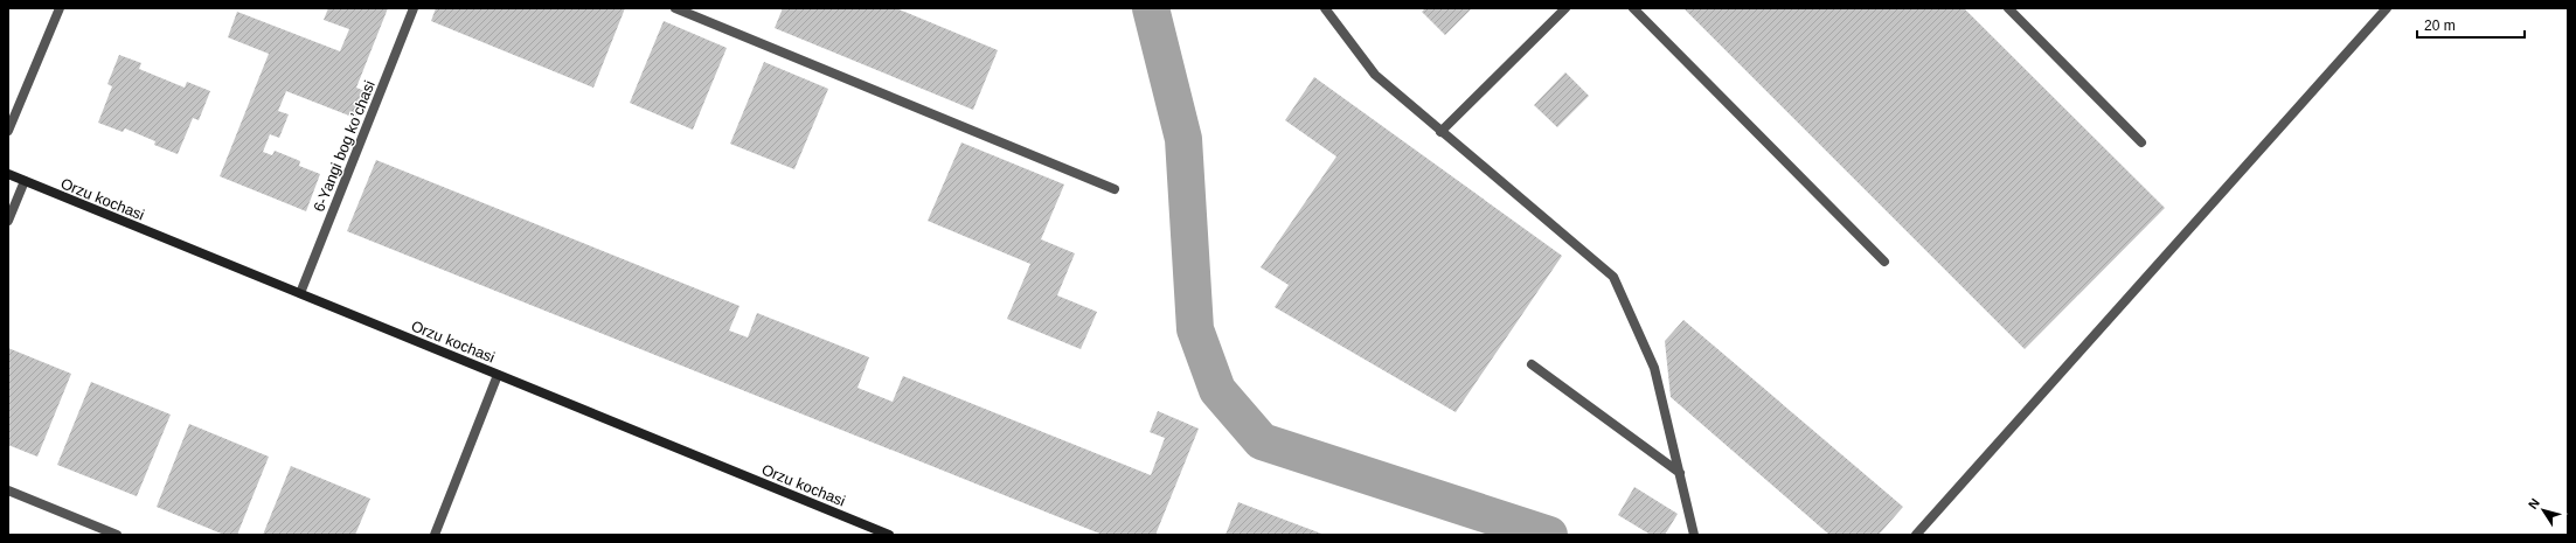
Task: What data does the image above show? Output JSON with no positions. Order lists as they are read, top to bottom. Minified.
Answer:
{"streets":{"main road":["Orzu kochasi"],"street":["6-Yangi bog koʼchasi"]},"crossings":[["6-Yangi bog koʼchasi","Orzu kochasi"]],"scale_bar":"20 m","north":"top left"}
